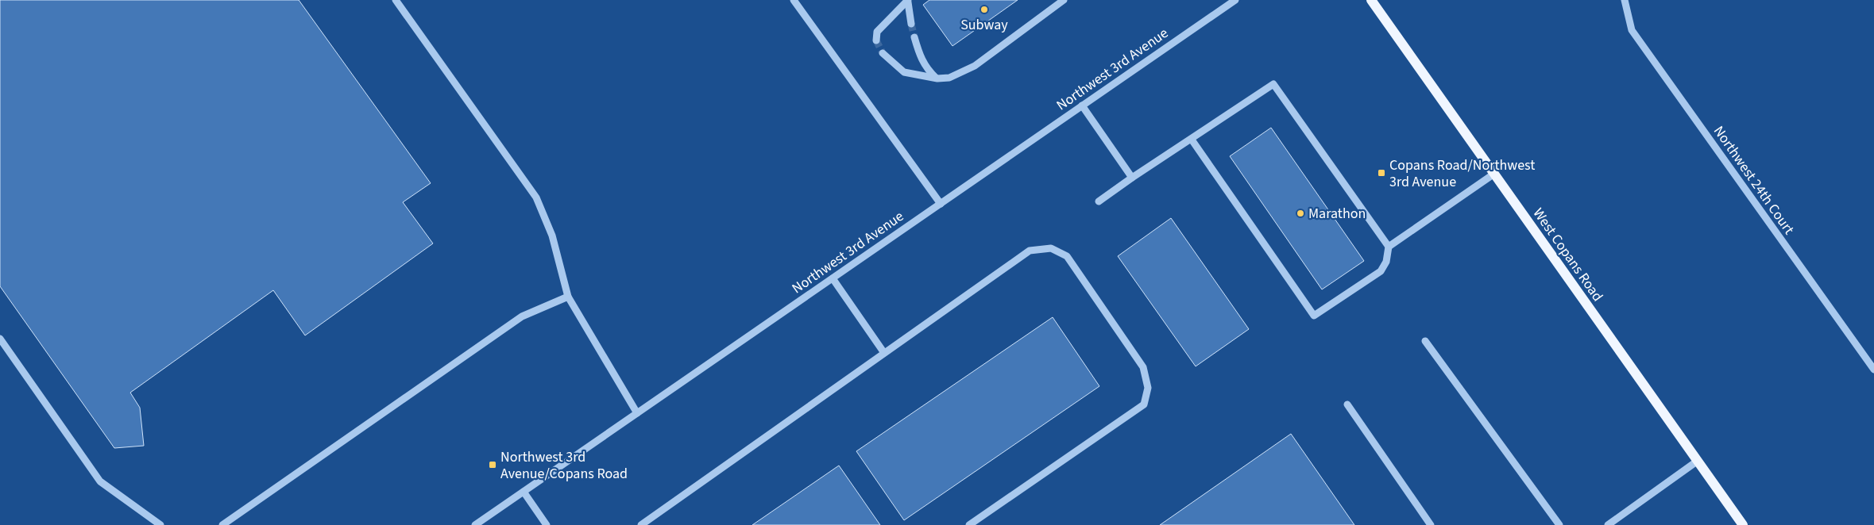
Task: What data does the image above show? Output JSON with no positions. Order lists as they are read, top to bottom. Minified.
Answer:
{"streets":{"main road":["West Copans Road"],"street":["Northwest 3rd Avenue","Northwest 24th Court"]},"places":{"other":["Subway","Marathon"],"transit":["Copans Road/Northwest 3rd Avenue","Northwest 3rd Avenue/Copans Road"]}}
